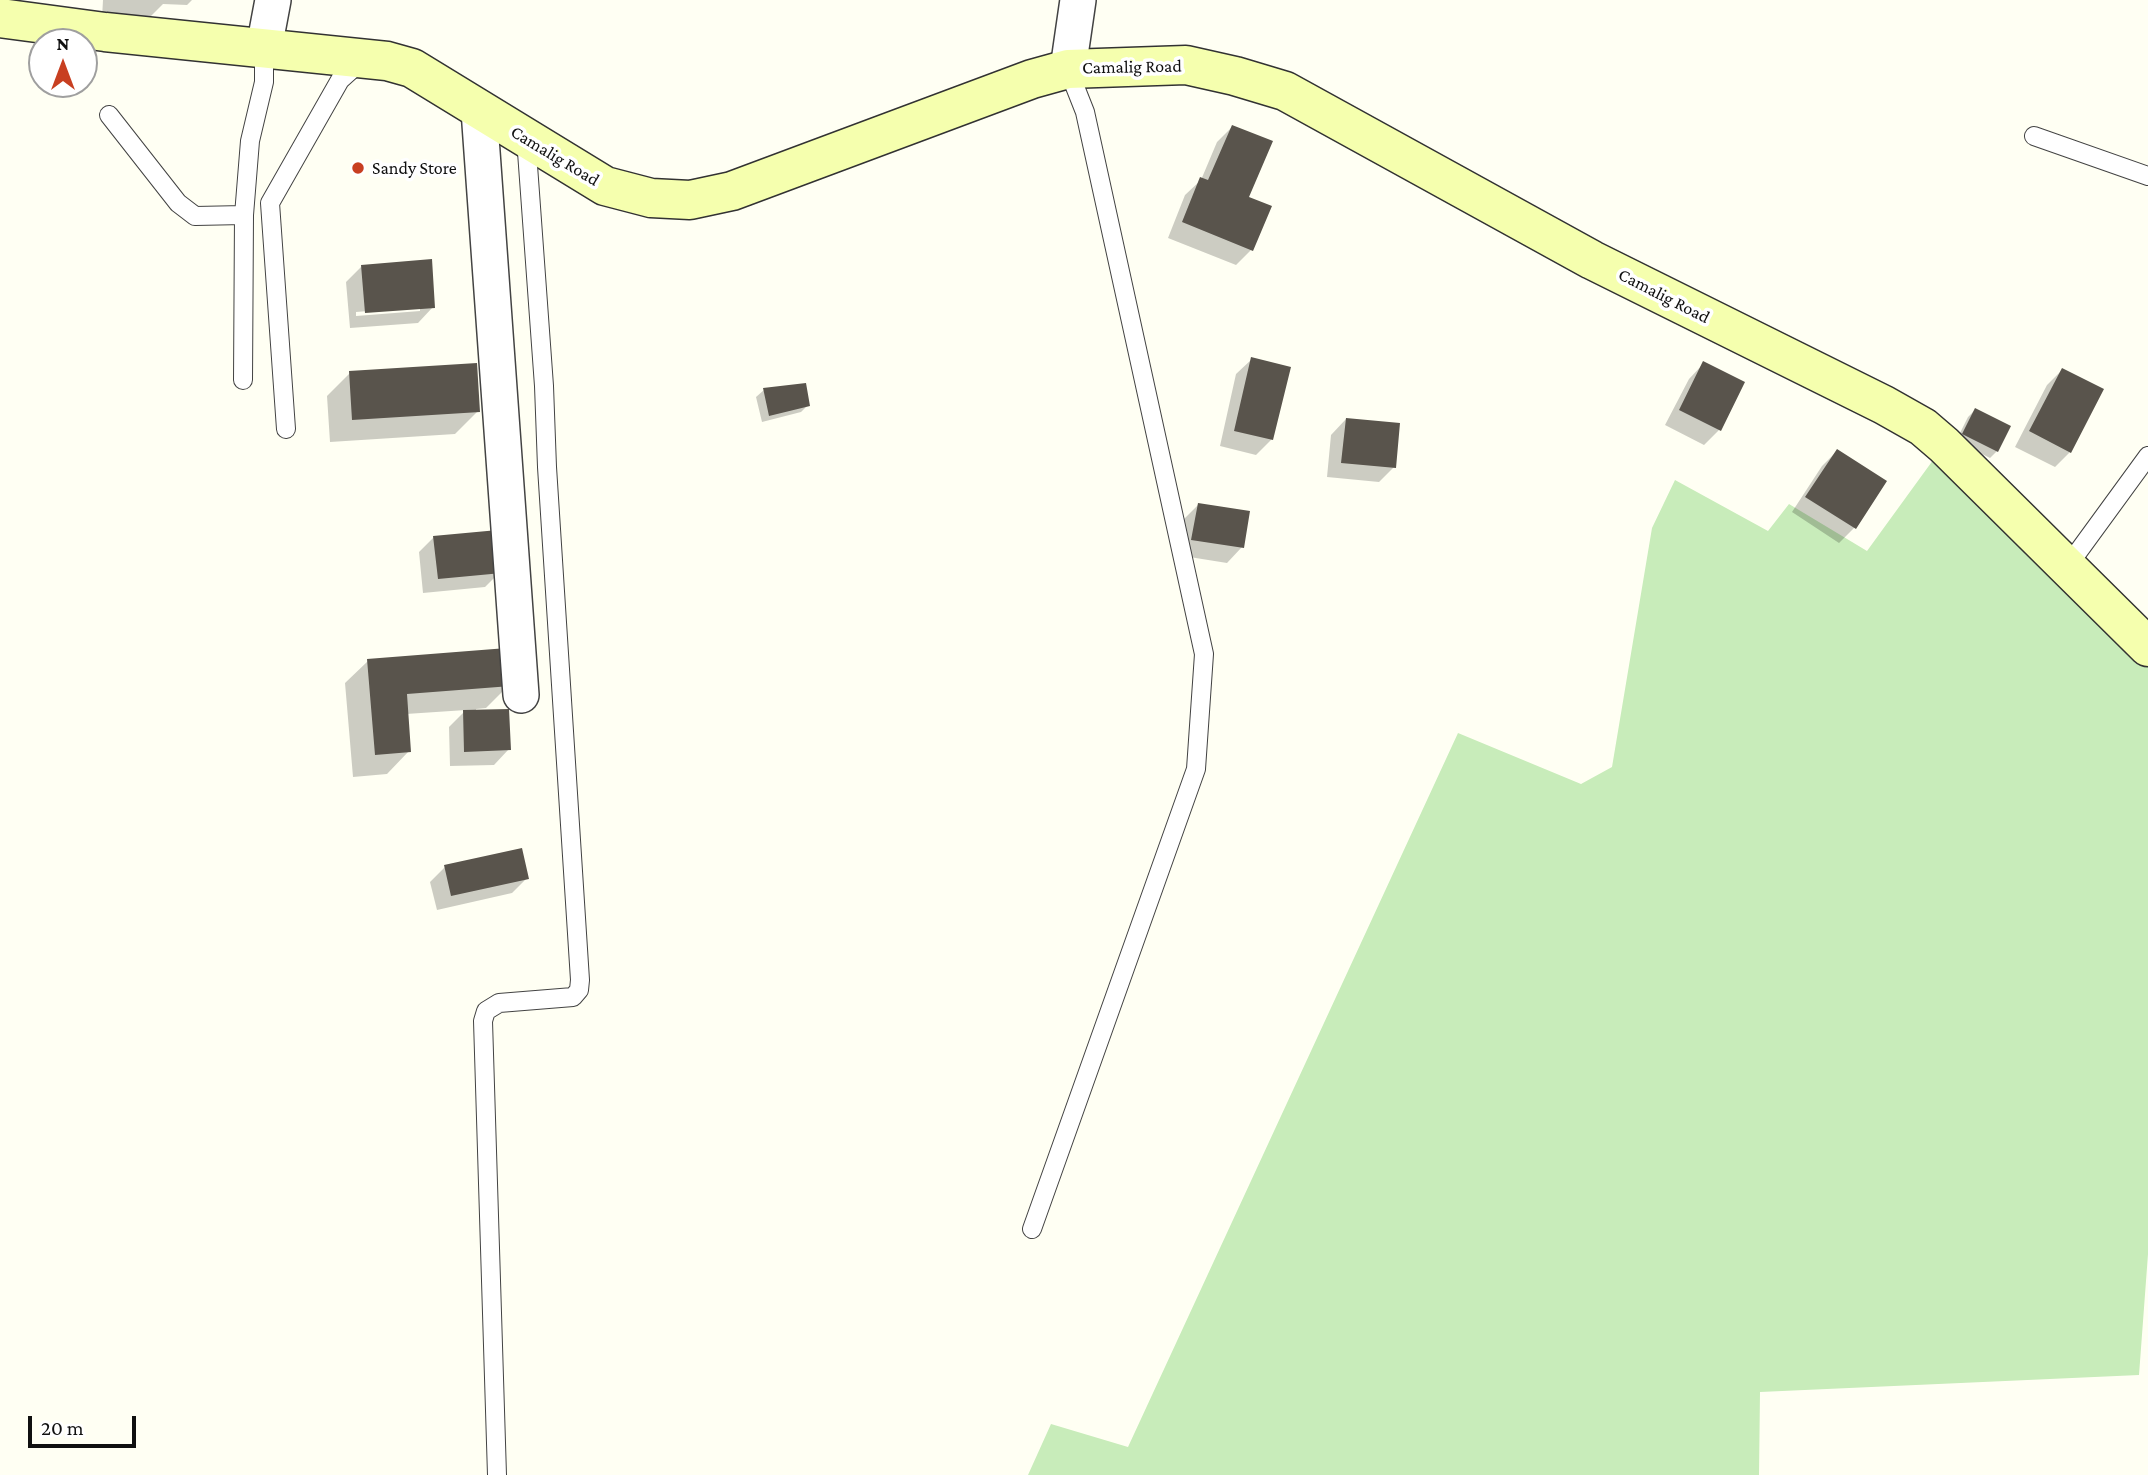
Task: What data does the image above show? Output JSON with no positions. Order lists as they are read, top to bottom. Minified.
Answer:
{"streets":{"main road":["Camalig Road"]},"places":["Sandy Store"],"scale_bar":"20 m","north":"top"}
